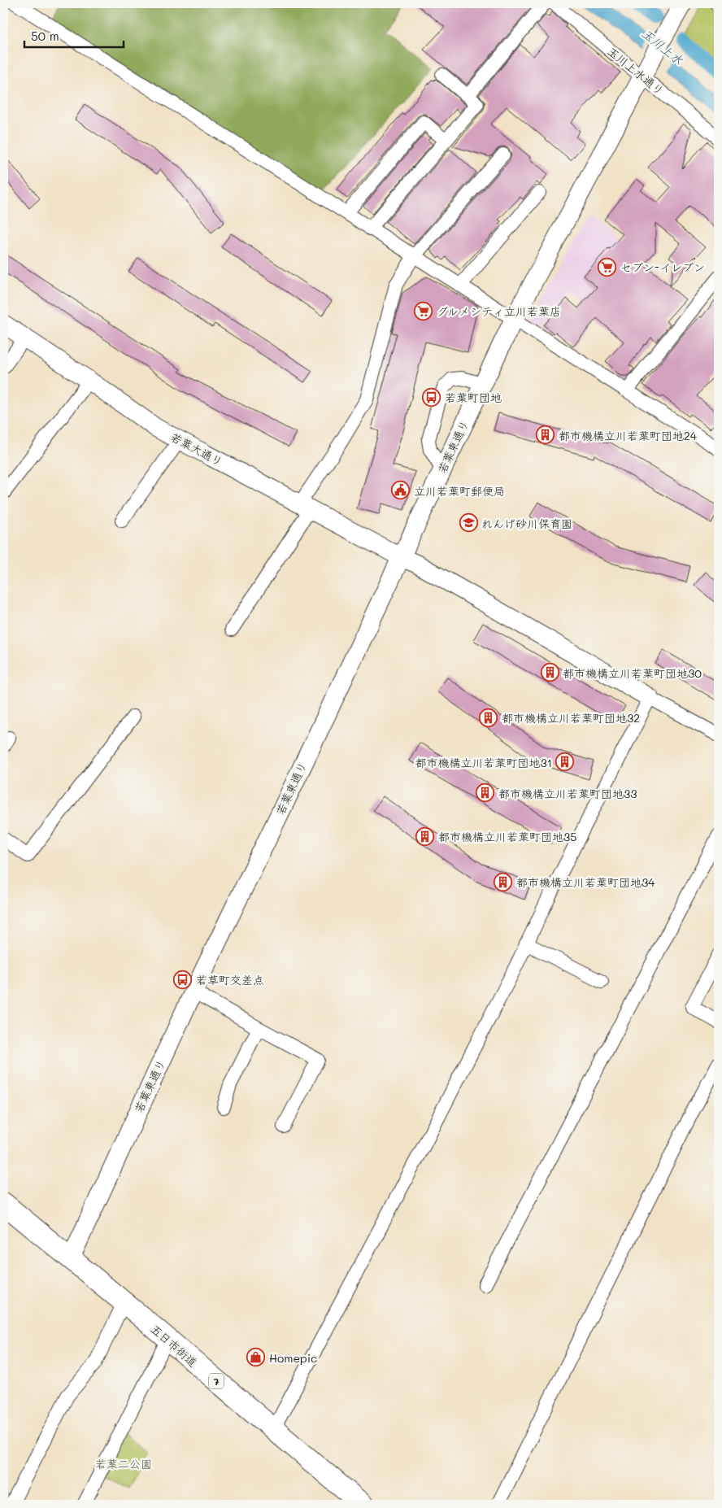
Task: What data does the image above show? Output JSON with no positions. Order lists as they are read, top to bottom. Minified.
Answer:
{"streets":{"main road":["五日市街道","7"],"street":["玉川上水通り","若葉東通り","若葉大通り"]},"crossings":[["玉川上水通り","若葉東通り"],["若葉東通り","若葉大通り"],["若葉東通り","五日市街道"]],"water":["玉川上水"],"parks":["若葉二公園"],"places":{"supermarket":["セブン-イレブン","グルメシティ立川若葉店"],"bus stop":["若葉町団地","若草町交差点"],"building":["都市機構立川若葉町団地24","都市機構立川若葉町団地30","都市機構立川若葉町団地32","都市機構立川若葉町団地31","都市機構立川若葉町団地33","都市機構立川若葉町団地35","都市機構立川若葉町団地34"],"public building":["立川若葉町郵便局"],"school or university":["れんげ砂川保育園"],"shop":["Homepic"]},"scale_bar":"50 m"}
